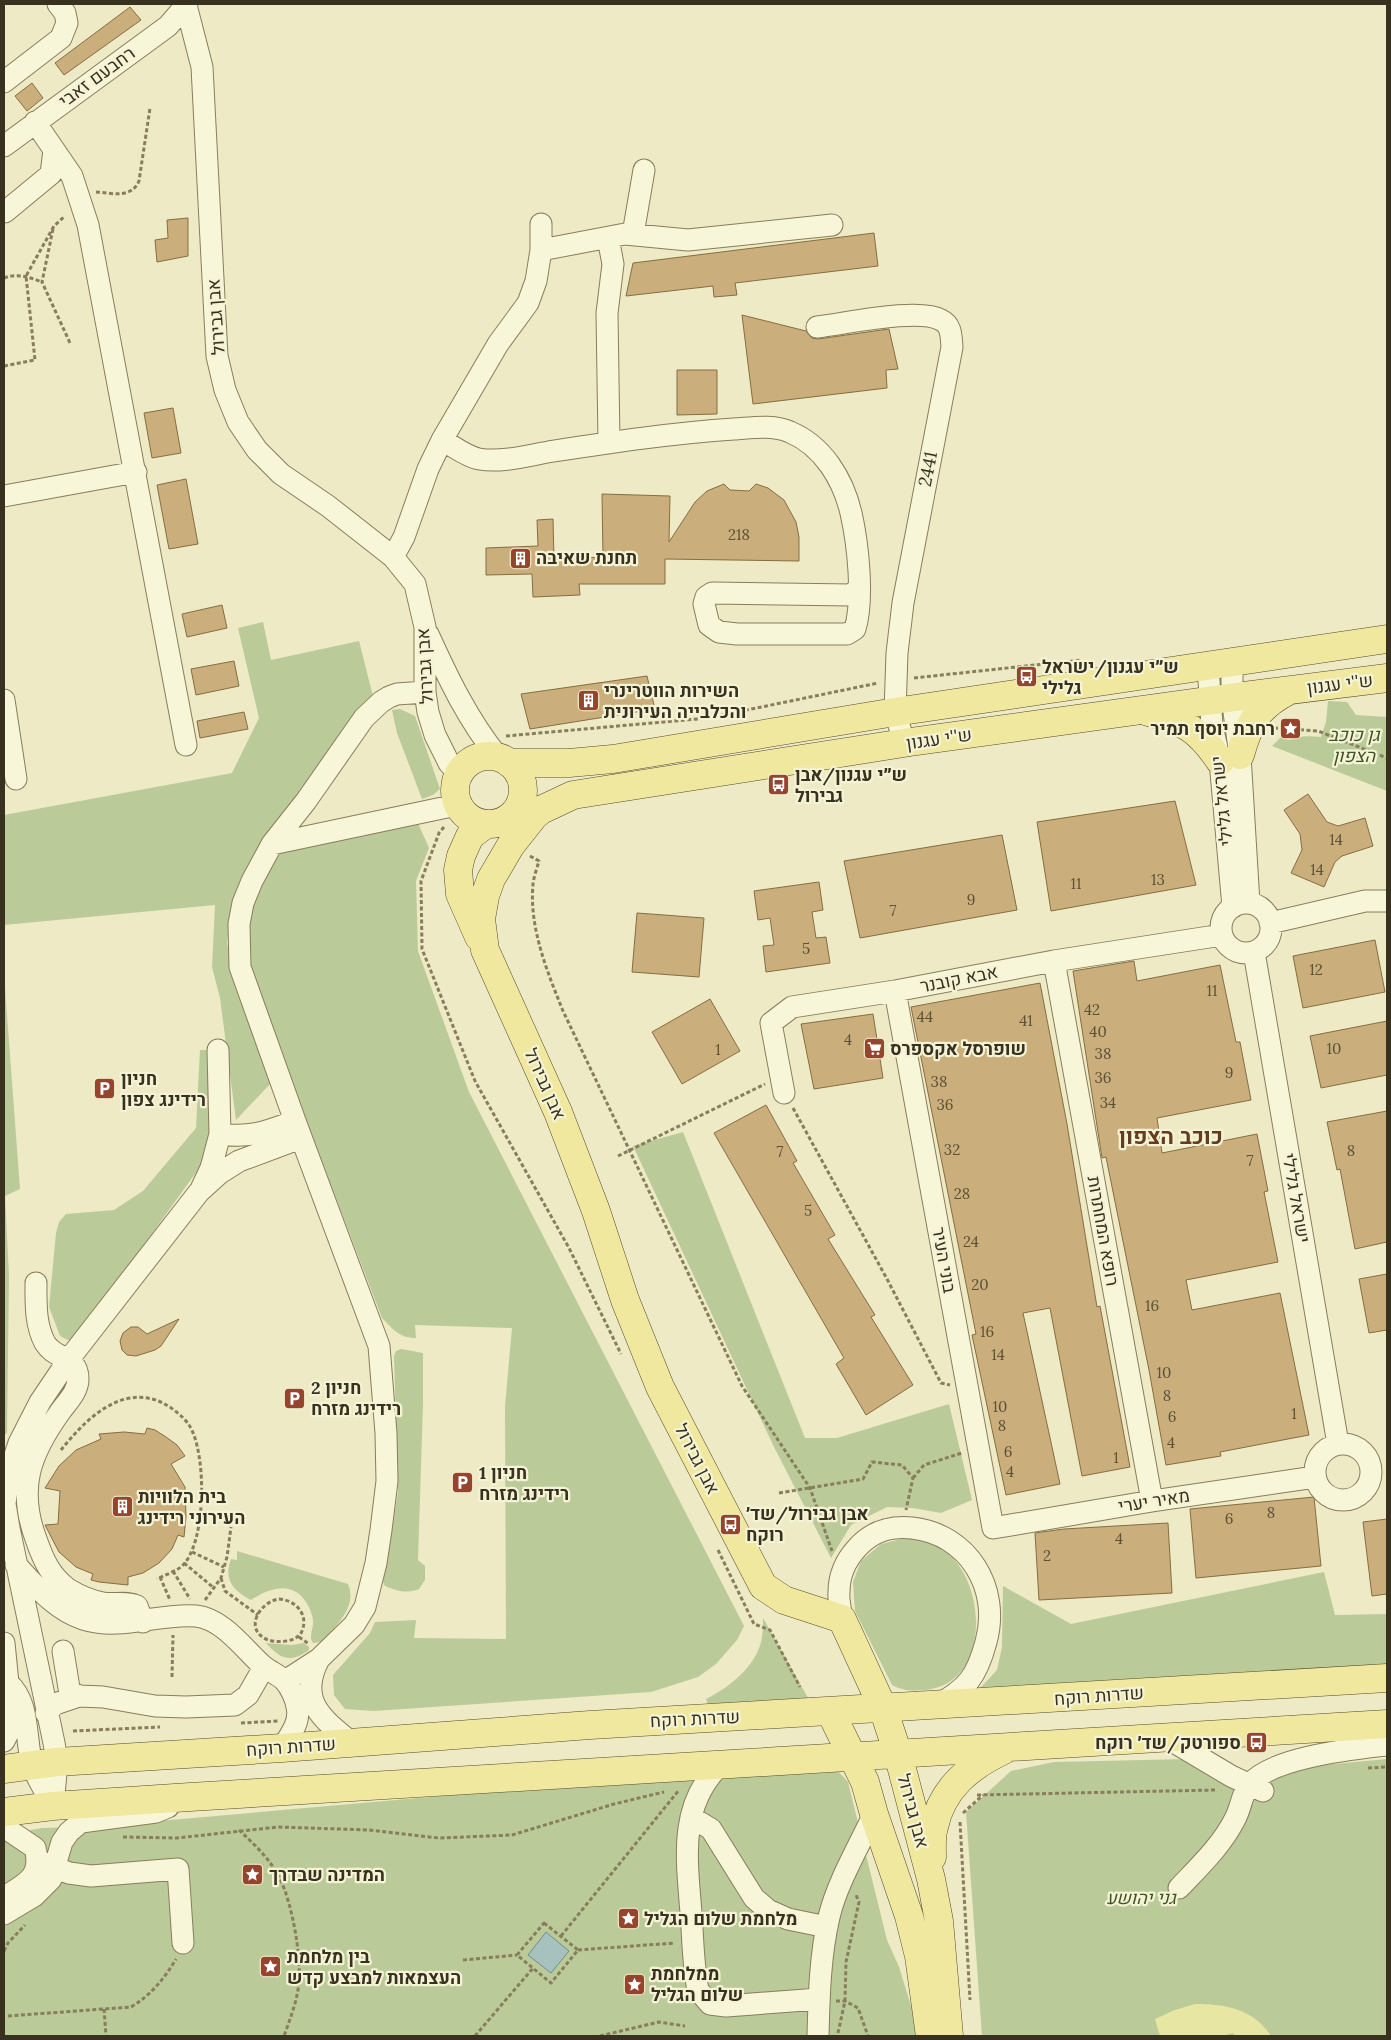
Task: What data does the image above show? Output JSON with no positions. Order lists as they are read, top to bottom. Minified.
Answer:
{"streets":{"main road":["אבן גבירול","ש''י עגנון","שדרות רוקח"],"street":["רחבעם זאבי","2441","ישראל גלילי","אבא קובנר","רופא המחתרות","בוני העיר","מאיר יערי"]},"crossings":[["רחבעם זאבי","אבן גבירול"],["אבן גבירול","ש''י עגנון"],["אבן גבירול","שדרות רוקח"],["2441","ש''י עגנון"],["ש''י עגנון","ישראל גלילי"],["ישראל גלילי","אבא קובנר"],["ישראל גלילי","מאיר יערי"],["אבא קובנר","רופא המחתרות"],["אבא קובנר","בוני העיר"],["רופא המחתרות","מאיר יערי"],["בוני העיר","מאיר יערי"]],"districts":["כוכב הצפון"],"parks":["גן כוכב הצפון","גני יהושע"],"places":{"building":["תחנת שאיבה","השירות הווטרינרי והכלבייה העירונית","בית הלוויות העירוני רידינג"],"bus stop":["ש״י עגנון/ישראל גלילי","ש״י עגנון/אבן גבירול","אבן גבירול/שד׳ רוקח","ספורטק/שד׳ רוקח"],"place":["רחבת יוסף תמיר","המדינה שבדרך","מלחמת שלום הגליל","בין מלחמת העצמאות למבצע קדש","ממלחמת שלום הגליל"],"supermarket":["שופרסל אקספרס"],"parking":["חניון רידינג צפון","2 חניון רידינג מזרח","1 חניון רידינג מזרח"]},"house_numbers":["218","14","14","13","11","9","7","5","12","11","42","44","41","40","4","10","1","38","9","36","38","34","36","32","8","7","7","28","5","24","20","16","16","14","10","8","10","1","6","8","4","6","1","4","8","6","4","2"]}
